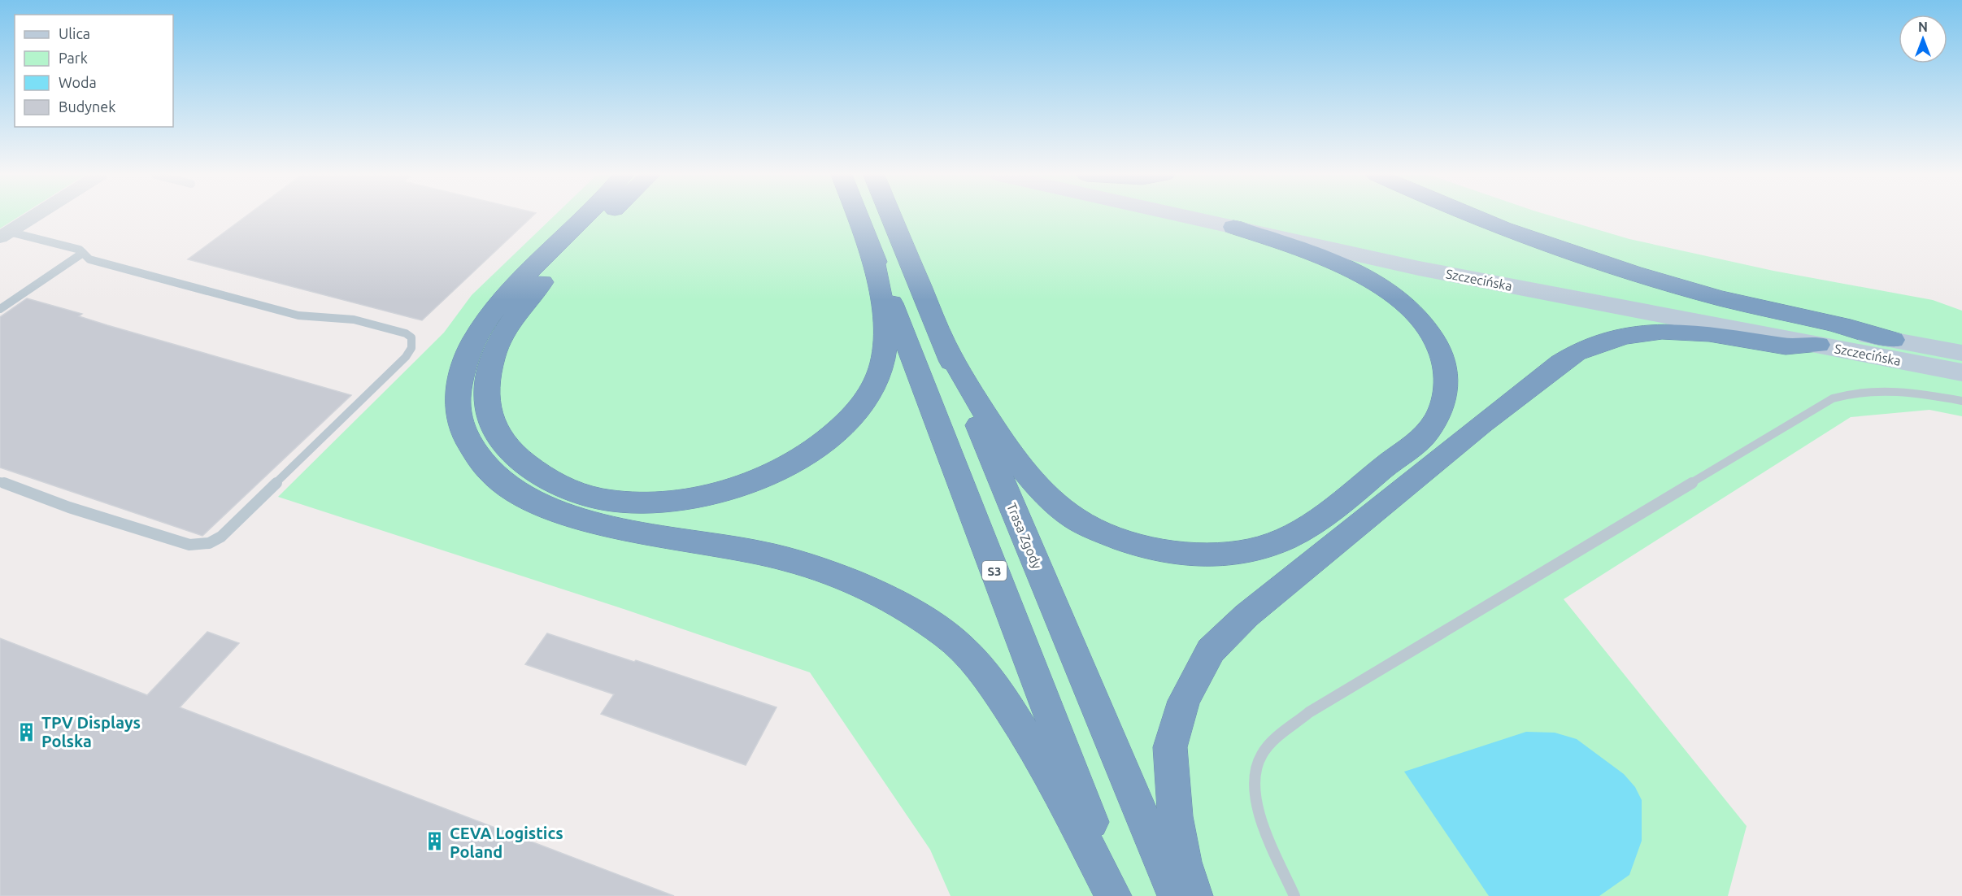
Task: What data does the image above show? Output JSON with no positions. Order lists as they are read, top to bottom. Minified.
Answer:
{"streets":{"highway":["Trasa Zgody","S3"],"main road":["Szczecińska"]},"places":{"building":["TPV Displays Polska","CEVA Logistics Poland"]},"legend":["Ulica","Park","Woda","Budynek"],"north":"top"}
